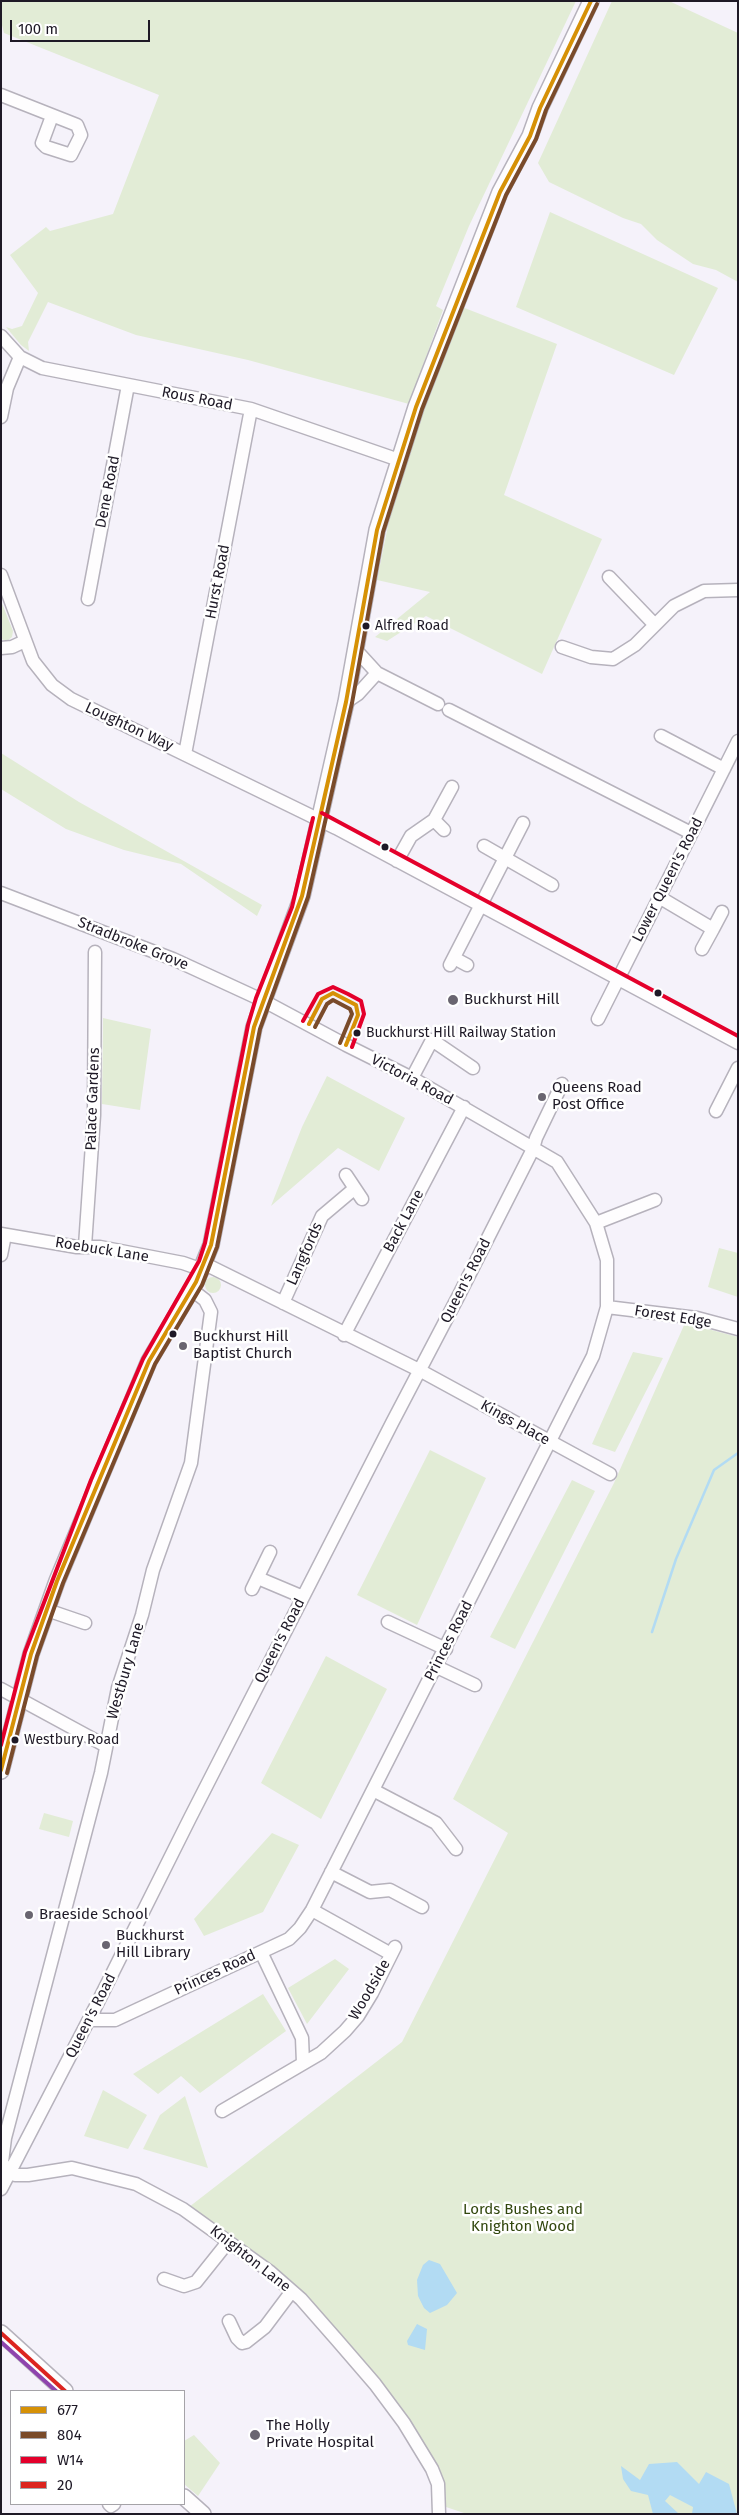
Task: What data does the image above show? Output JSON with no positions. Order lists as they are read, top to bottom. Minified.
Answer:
{"streets":{"street":["Rous Road","Dene Road","Hurst Road","Loughton Way","Lower Queen's Road","Stradbroke Grove","Victoria Road","Palace Gardens","Back Lane","Roebuck Lane","Langfords","Queen's Road","Forest Edge","Kings Place","Princes Road","Westbury Lane","Woodside","Knighton Lane"]},"crossings":[["Rous Road","Dene Road"],["Rous Road","Hurst Road"],["Hurst Road","Loughton Way"],["Loughton Way","Lower Queen's Road"],["Stradbroke Grove","Victoria Road"],["Victoria Road","Back Lane"],["Victoria Road","Queen's Road"],["Victoria Road","Princes Road"],["Palace Gardens","Roebuck Lane"],["Back Lane","Kings Place"],["Roebuck Lane","Langfords"],["Roebuck Lane","Kings Place"],["Langfords","Kings Place"],["Queen's Road","Kings Place"],["Queen's Road","Princes Road"],["Queen's Road","Westbury Lane"],["Queen's Road","Knighton Lane"],["Forest Edge","Princes Road"],["Kings Place","Princes Road"],["Princes Road","Woodside"],["Westbury Lane","Knighton Lane"]],"parks":["Lords Bushes and Knighton Wood"],"places":["Alfred Road","Buckhurst Hill","Buckhurst Hill Railway Station","Queens Road Post Office","Buckhurst Hill Baptist Church","Westbury Road","Braeside School","Buckhurst Hill Library","The Holly Private Hospital"],"lines":["transit line 677","transit line 804","transit line W14","transit line 20"],"legend":["677","804","W14","20"],"scale_bar":"100 m"}
